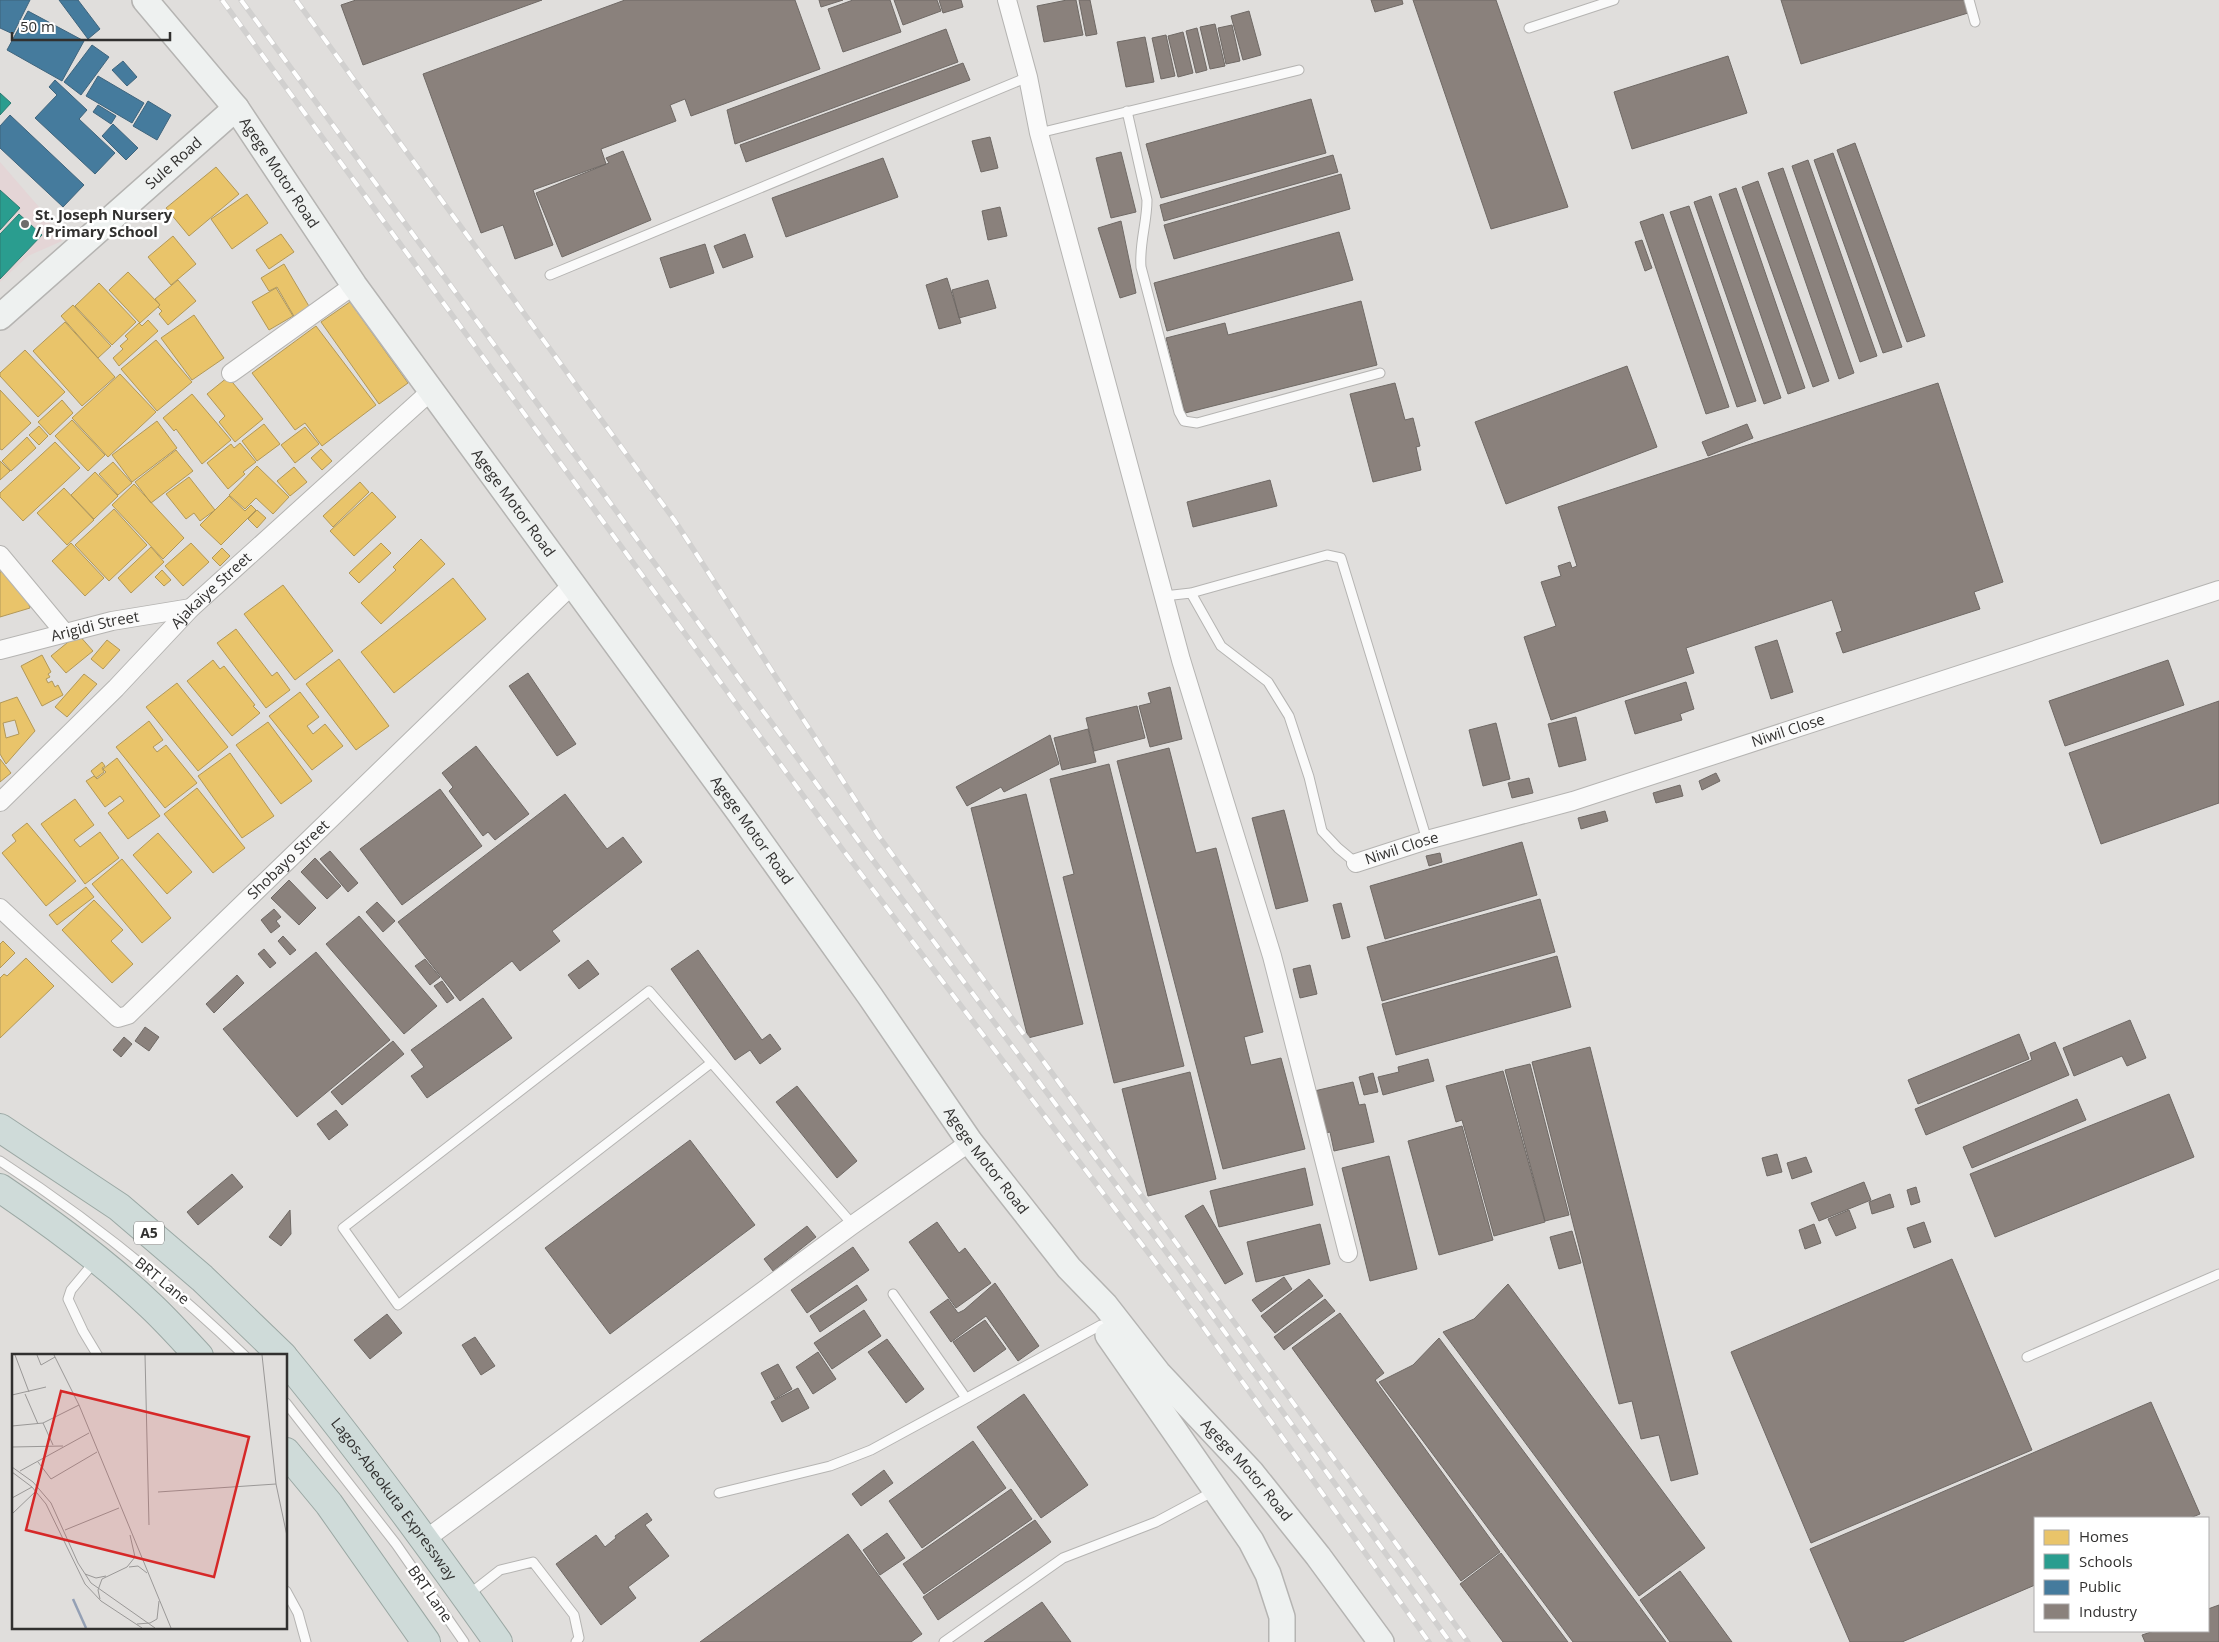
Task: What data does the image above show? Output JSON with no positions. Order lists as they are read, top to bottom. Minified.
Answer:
{"streets":{"highway":["A5","Lagos-Abeokuta Expressway"],"main road":["Sule Road","Agege Motor Road"],"street":["Ajakaiye Street","Arigidi Street","Niwil Close","Shobayo Street"],"lane":["BRT Lane"]},"crossings":[["Sule Road","Agege Motor Road"],["Agege Motor Road","Ajakaiye Street"],["Agege Motor Road","Shobayo Street"],["Ajakaiye Street","Arigidi Street"]],"places":["St. Joseph Nursery / Primary School"],"legend":["Homes","Schools","Public","Industry"],"scale_bar":"50 m"}
